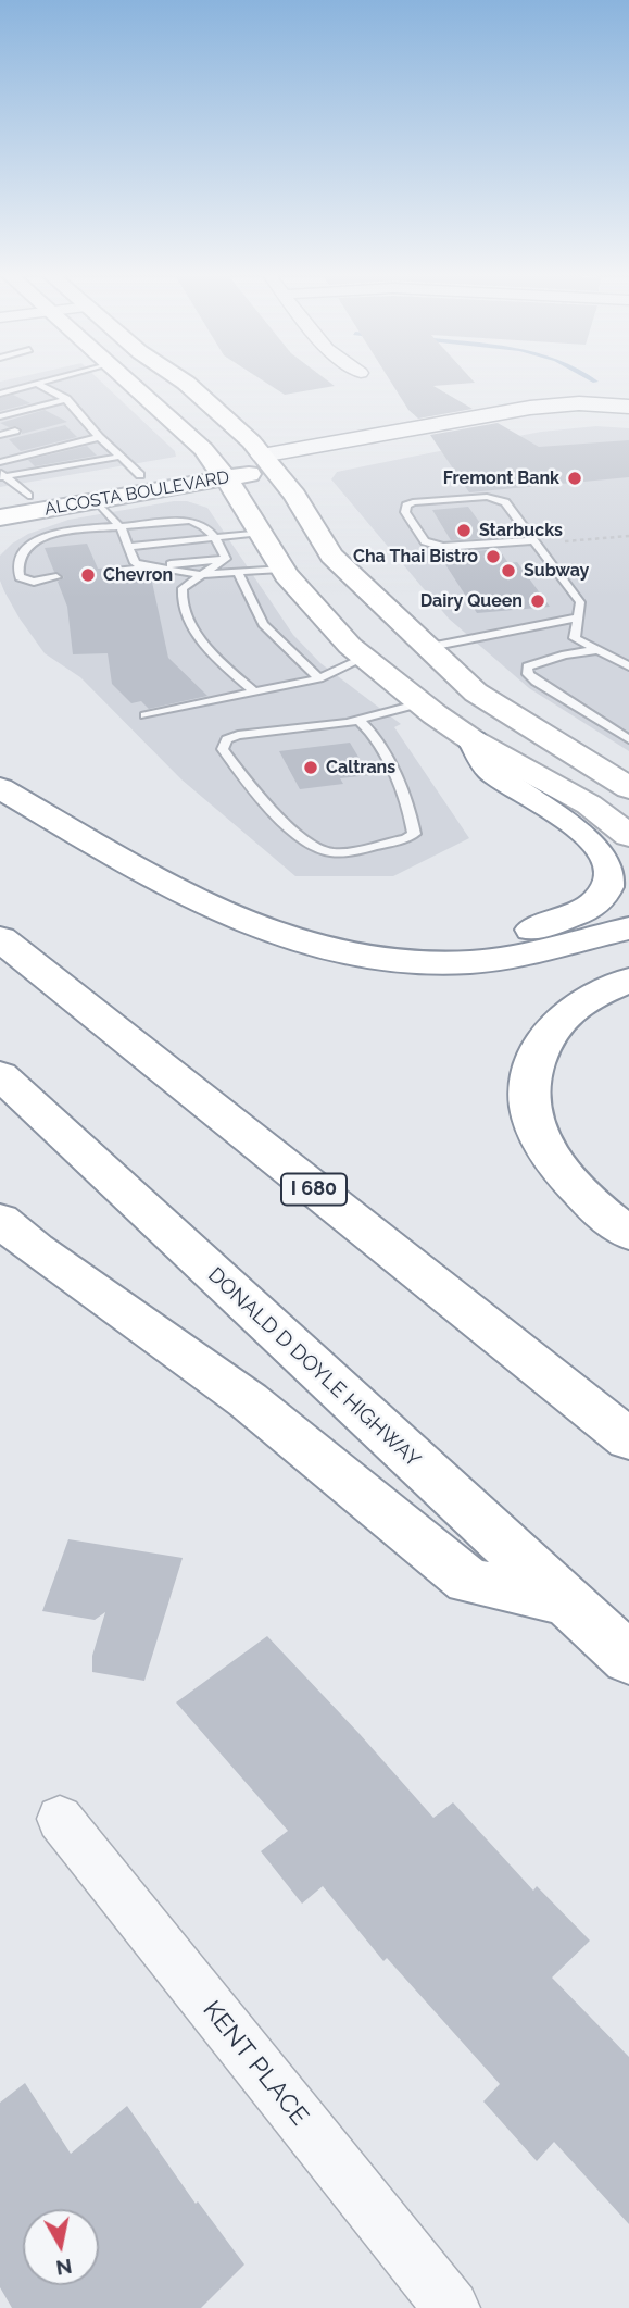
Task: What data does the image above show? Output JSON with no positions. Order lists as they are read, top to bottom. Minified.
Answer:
{"streets":{"main road":["ALCOSTA BOULEVARD","I 680","DONALD D DOYLE HIGHWAY"],"street":["KENT PLACE"]},"places":["Fremont Bank","Starbucks","Cha Thai Bistro","Subway","Chevron","Dairy Queen","Caltrans"],"north":"bottom"}
